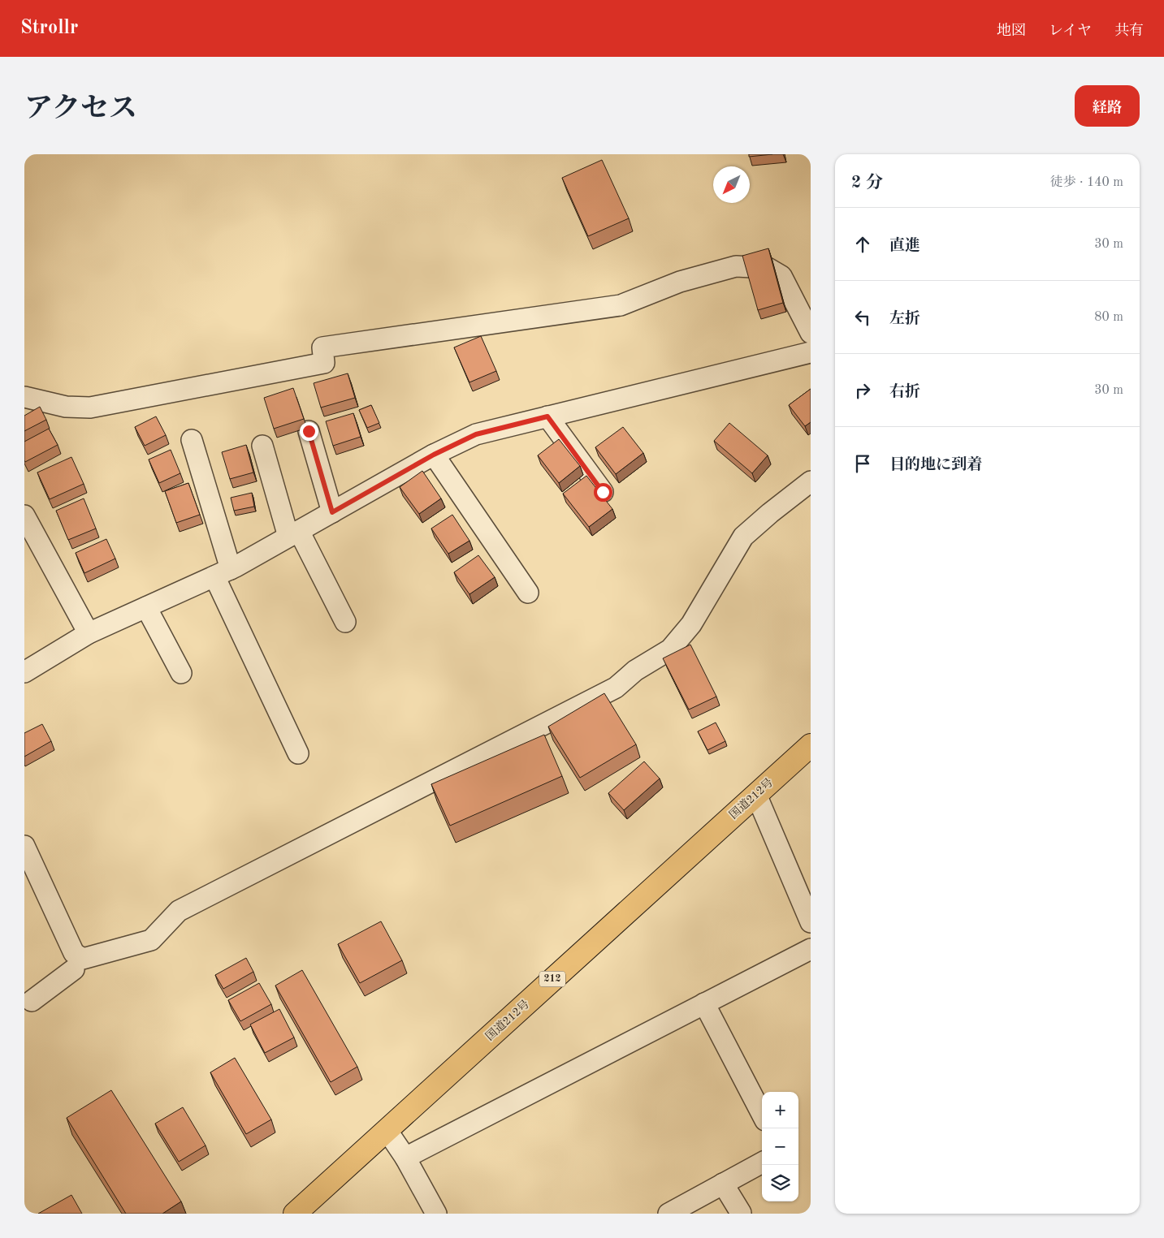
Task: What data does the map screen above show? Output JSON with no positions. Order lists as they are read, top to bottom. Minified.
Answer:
{"streets":{"highway":["国道212号","212"]},"north":"bottom left","page":{"header":"Strollr","nav":["地図","レイヤ","共有"],"title":"アクセス","buttons":"経路","heading":["2 分","徒歩 · 140 m"],"list":[["直進","30 m"],["左折","80 m"],["右折","30 m"],"目的地に到着"],"map_buttons":["+","−"]}}
